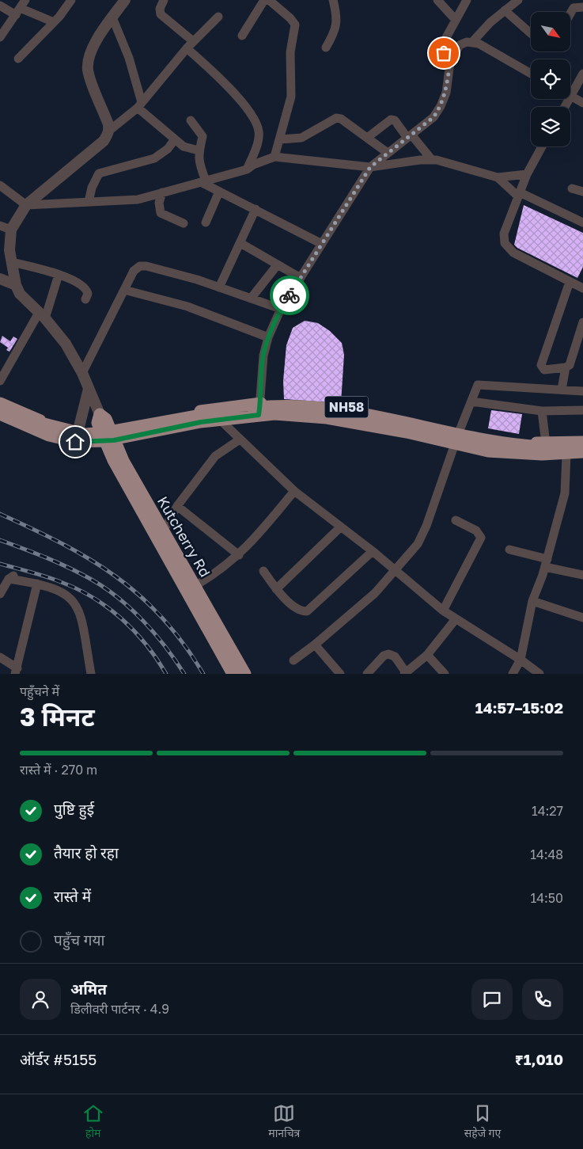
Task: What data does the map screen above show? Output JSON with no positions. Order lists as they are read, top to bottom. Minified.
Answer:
{"streets":{"highway":["NH58","Kutcherry Rd"]},"crossings":[["NH58","Kutcherry Rd"]],"north":"bottom right","page":{"heading":["3 मिनट","पहुँचने में","14:57–15:02"],"panel":["अमित","डिलीवरी पार्टनर · 4.9","ऑर्डर #5155","₹1,010"],"bar":"रास्ते में · 270 m","list":[["पुष्टि हुई","14:27"],["तैयार हो रहा","14:48"],["रास्ते में","14:50"],"पहुँच गया"],"tabs":["होम","मानचित्र","सहेजे गए"]}}
